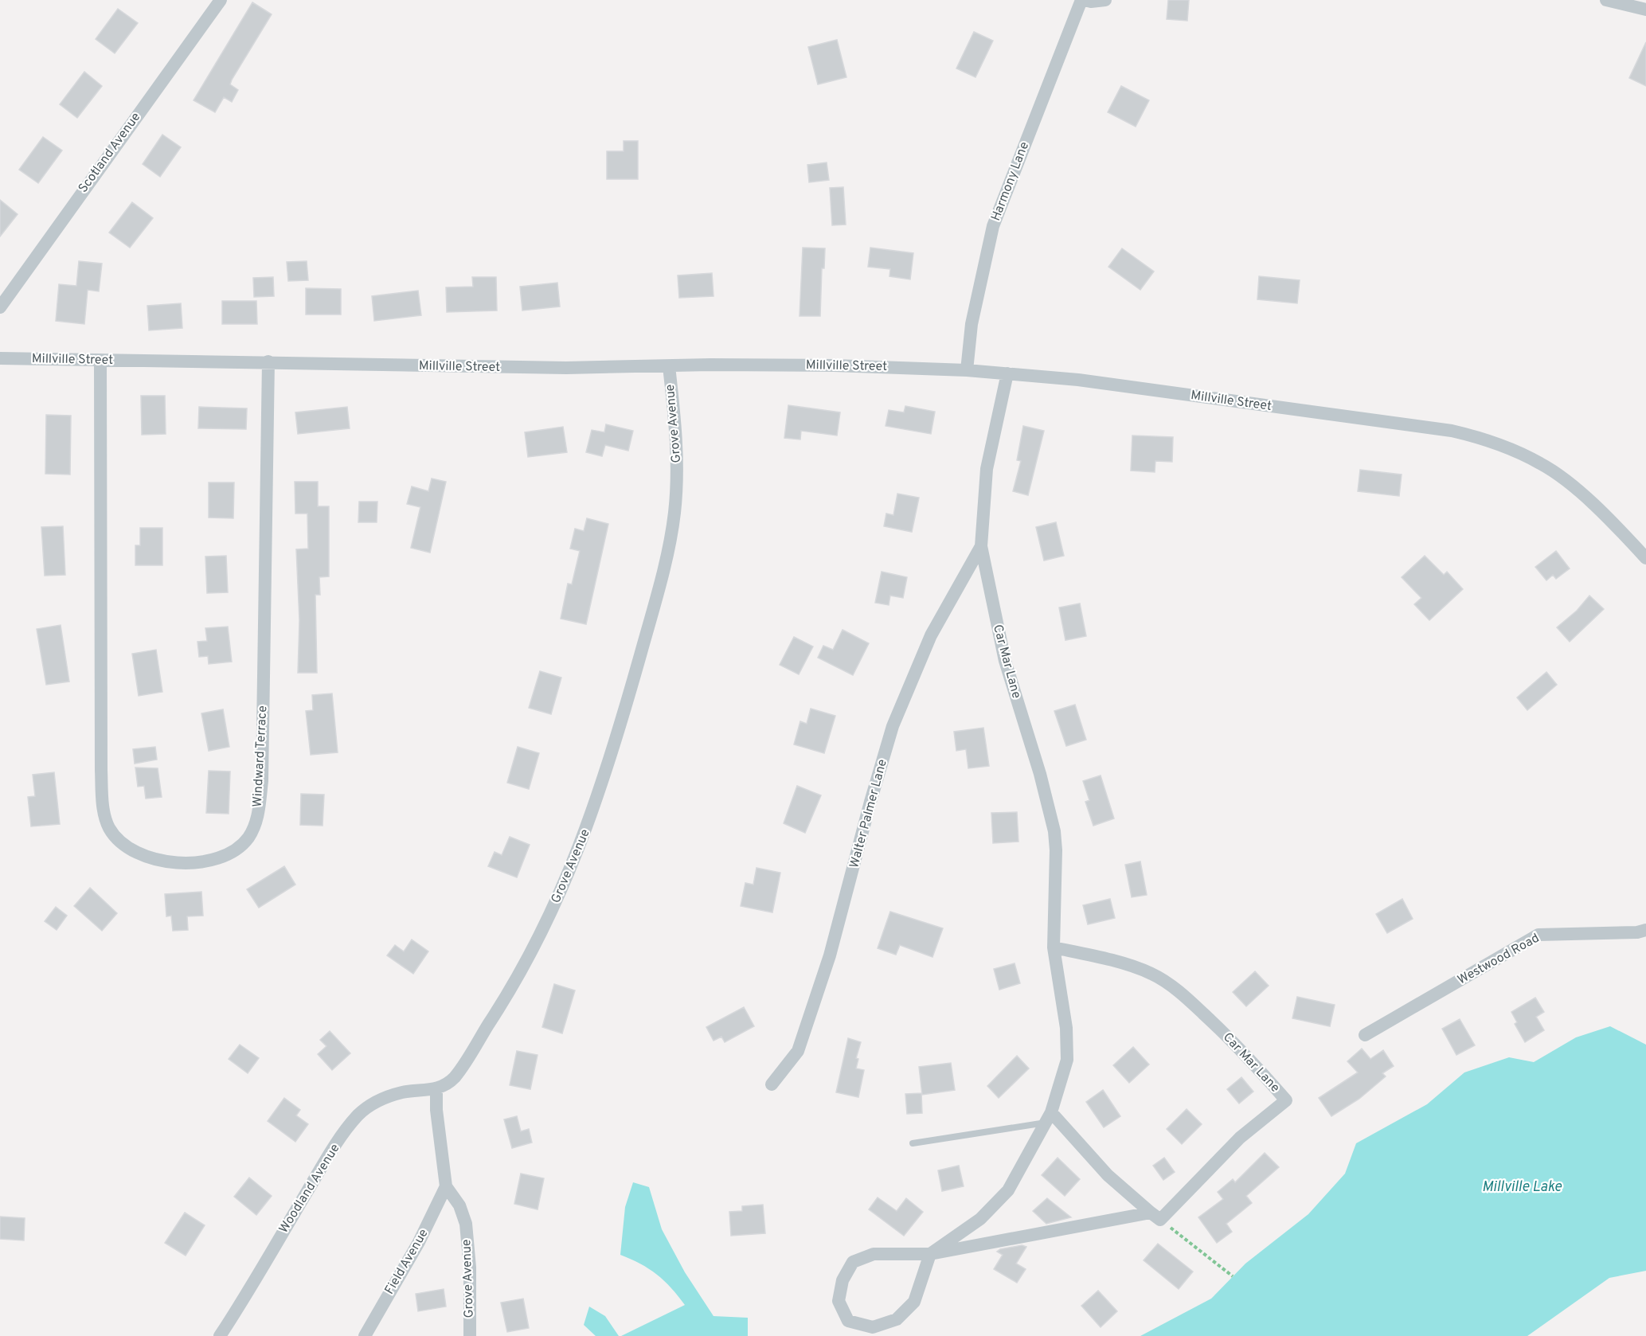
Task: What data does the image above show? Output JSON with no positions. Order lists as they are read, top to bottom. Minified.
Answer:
{"streets":{"street":["Scotland Avenue","Harmony Lane","Millville Street","Grove Avenue","Car Mar Lane","Windward Terrace","Walter Palmer Lane","Westwood Road","Woodland Avenue","Field Avenue"]},"crossings":[["Harmony Lane","Millville Street"],["Millville Street","Grove Avenue"],["Millville Street","Car Mar Lane"],["Millville Street","Windward Terrace"],["Grove Avenue","Woodland Avenue"],["Grove Avenue","Field Avenue"],["Car Mar Lane","Walter Palmer Lane"]],"water":["Millville Lake"]}
